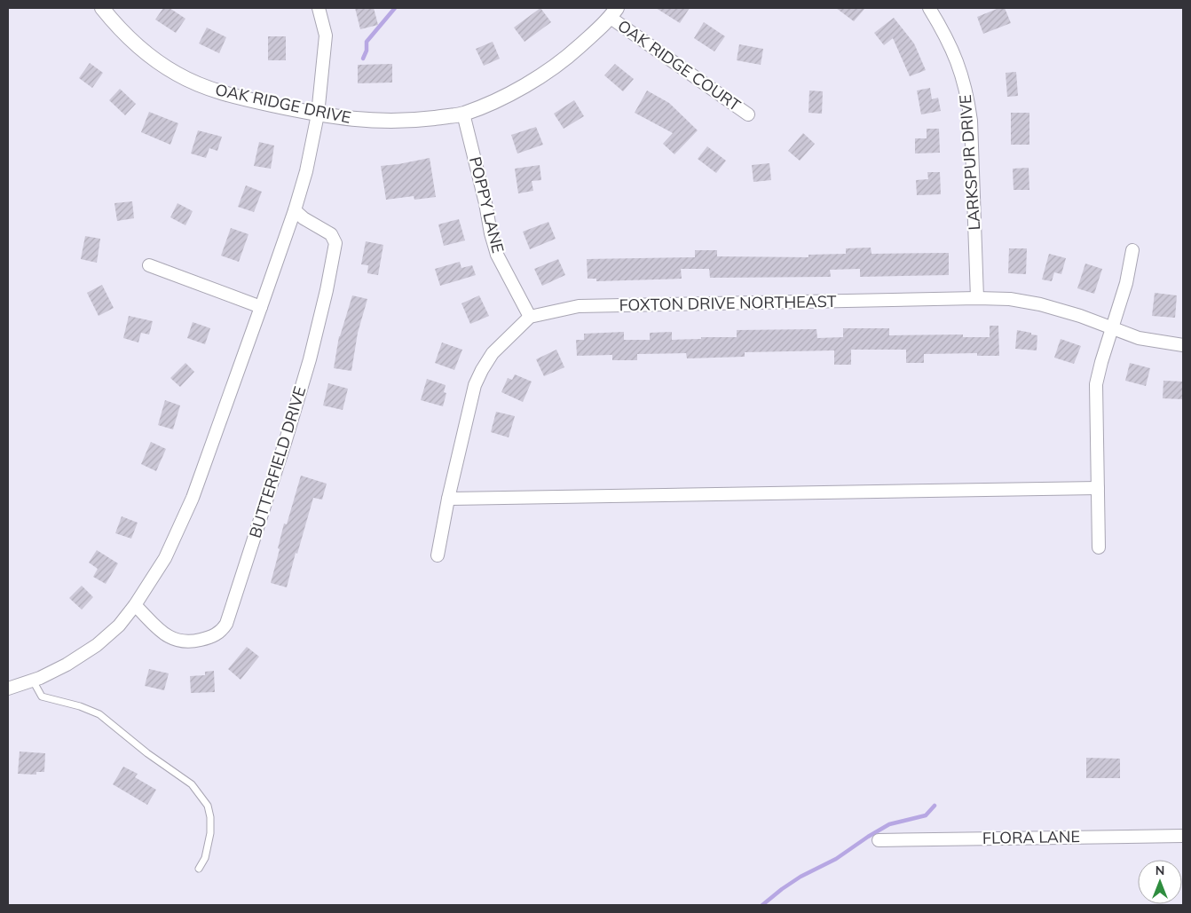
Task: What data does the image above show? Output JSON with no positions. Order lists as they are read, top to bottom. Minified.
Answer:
{"streets":{"street":["OAK RIDGE COURT","OAK RIDGE DRIVE","LARKSPUR DRIVE","POPPY LANE","FOXTON DRIVE NORTHEAST","BUTTERFIELD DRIVE","FLORA LANE"]},"crossings":[["OAK RIDGE COURT","OAK RIDGE DRIVE"],["OAK RIDGE DRIVE","POPPY LANE"],["LARKSPUR DRIVE","FOXTON DRIVE NORTHEAST"],["POPPY LANE","FOXTON DRIVE NORTHEAST"]],"north":"top"}
